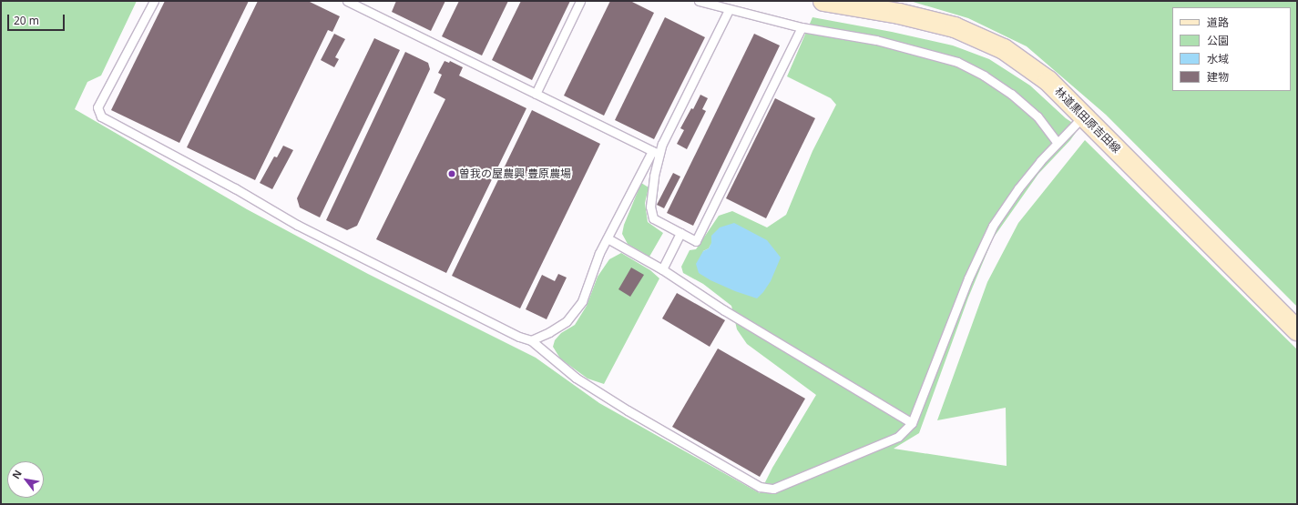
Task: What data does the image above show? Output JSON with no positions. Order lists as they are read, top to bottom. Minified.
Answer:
{"streets":{"street":["林道黒田原吉田線"]},"places":["曽我の屋農興 豊原農場"],"legend":["道路","公園","水域","建物"],"scale_bar":"20 m","north":"top left"}
